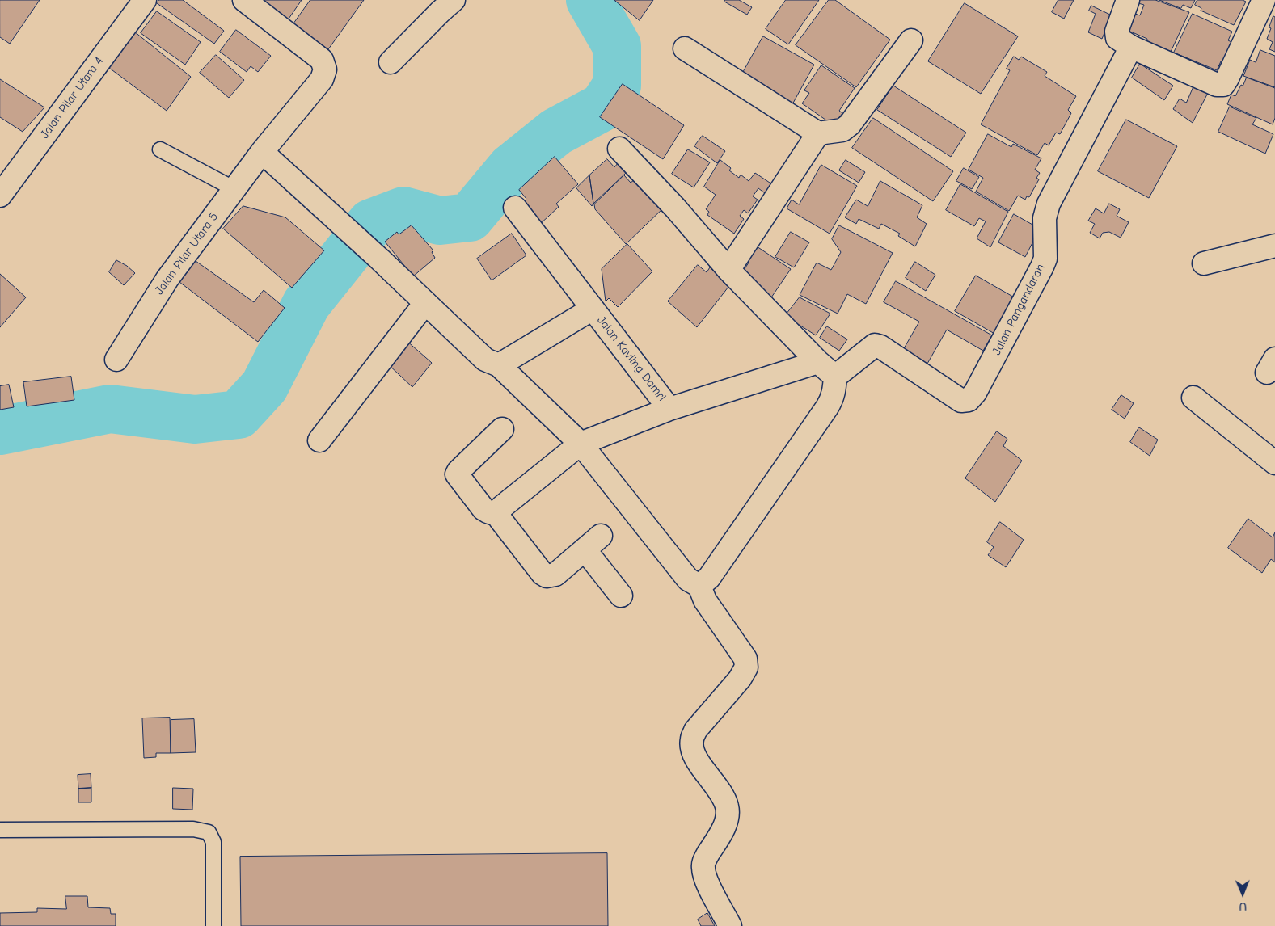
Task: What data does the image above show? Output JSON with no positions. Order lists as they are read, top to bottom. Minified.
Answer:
{"streets":{"street":["Jalan Pilar Utara 4","Jalan Pilar Utara 5","Jalan Pangandaran","Jalan Kavling Damri"]},"north":"bottom"}
